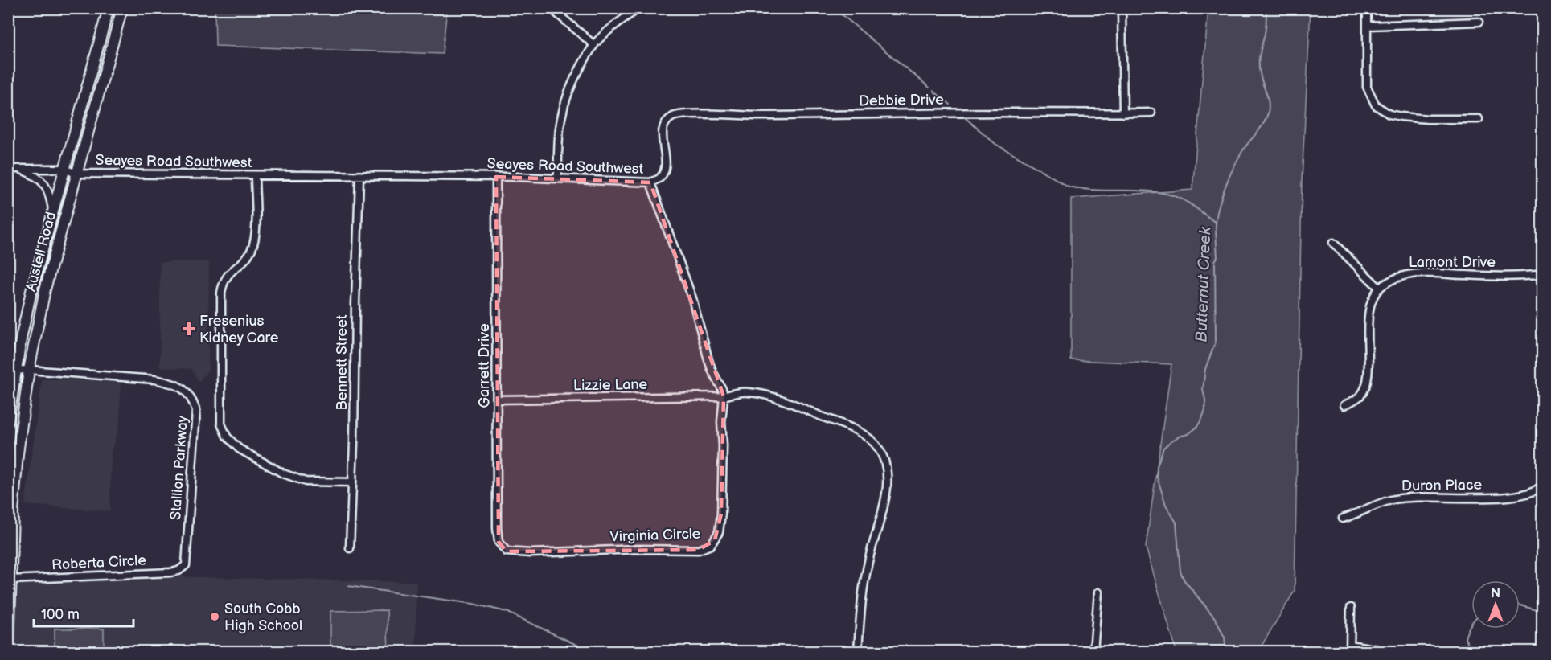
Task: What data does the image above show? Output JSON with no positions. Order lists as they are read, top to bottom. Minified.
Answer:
{"streets":{"main road":["Austell Road"],"street":["Debbie Drive","Seayes Road Southwest","Lamont Drive","Bennett Street","Garrett Drive","Lizzie Lane","Stallion Parkway","Duron Place","Virginia Circle","Roberta Circle"]},"crossings":[["Debbie Drive","Seayes Road Southwest"],["Seayes Road Southwest","Austell Road"],["Seayes Road Southwest","Bennett Street"],["Seayes Road Southwest","Garrett Drive"],["Seayes Road Southwest","Lizzie Lane"],["Seayes Road Southwest","Virginia Circle"],["Austell Road","Stallion Parkway"],["Austell Road","Roberta Circle"],["Garrett Drive","Lizzie Lane"],["Garrett Drive","Virginia Circle"],["Lizzie Lane","Virginia Circle"],["Stallion Parkway","Roberta Circle"]],"water":["Butternut Creek"],"places":{"health":["Fresenius Kidney Care"],"other":["South Cobb High School"]},"scale_bar":"100 m","north":"top"}
